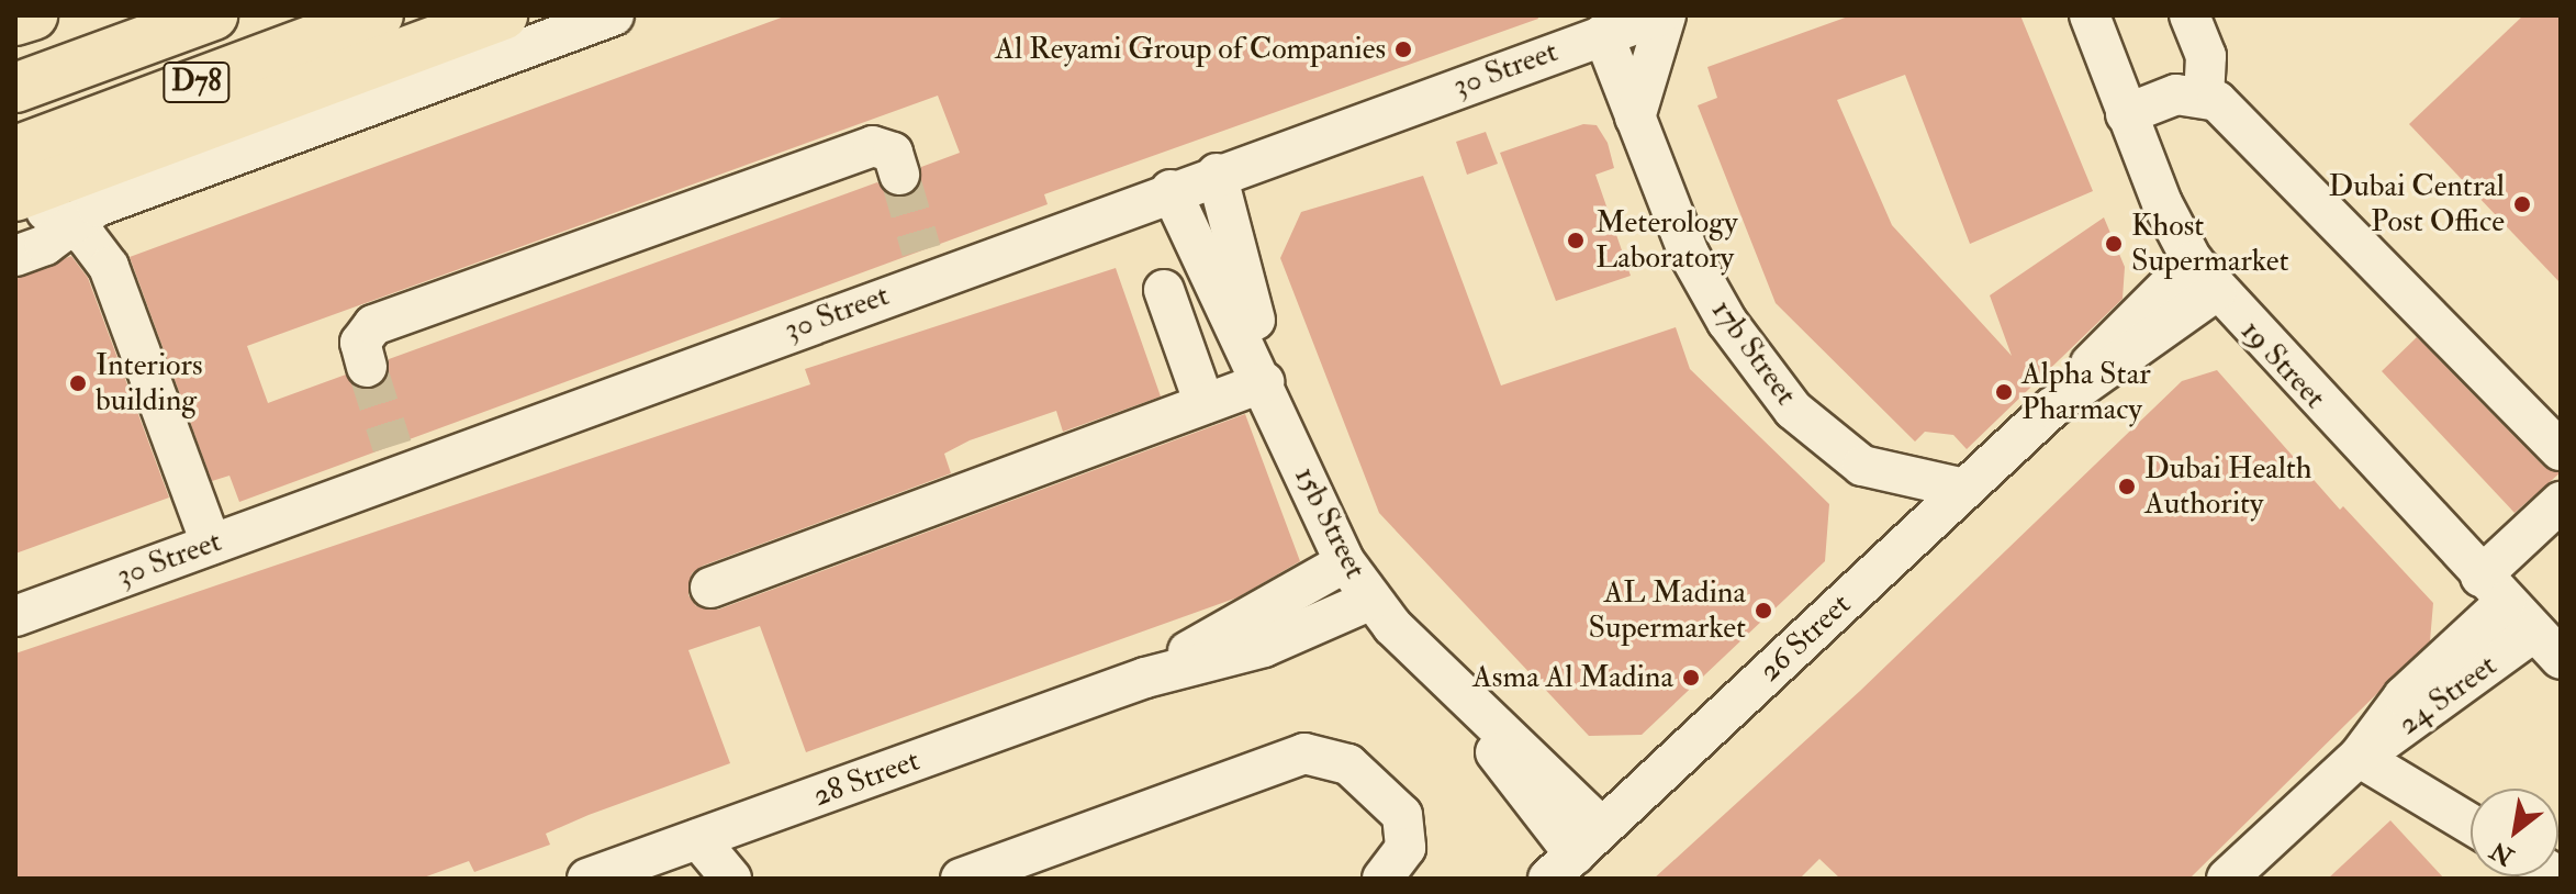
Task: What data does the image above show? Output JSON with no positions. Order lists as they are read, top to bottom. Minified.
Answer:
{"streets":{"main road":["D78"],"street":["30 Street","17b Street","19 Street","15b Street","26 Street","24 Street","28 Street"]},"crossings":[["30 Street","17b Street"],["30 Street","15b Street"],["17b Street","26 Street"],["19 Street","26 Street"],["19 Street","24 Street"],["15b Street","26 Street"],["15b Street","28 Street"]],"places":["Al Reyami Group of Companies","Dubai Central Post Office","Meterology Laboratory","Khost Supermarket","Interiors building","Alpha Star Pharmacy","Dubai Health Authority","AL Madina Supermarket","Asma Al Madina"],"north":"bottom left"}
